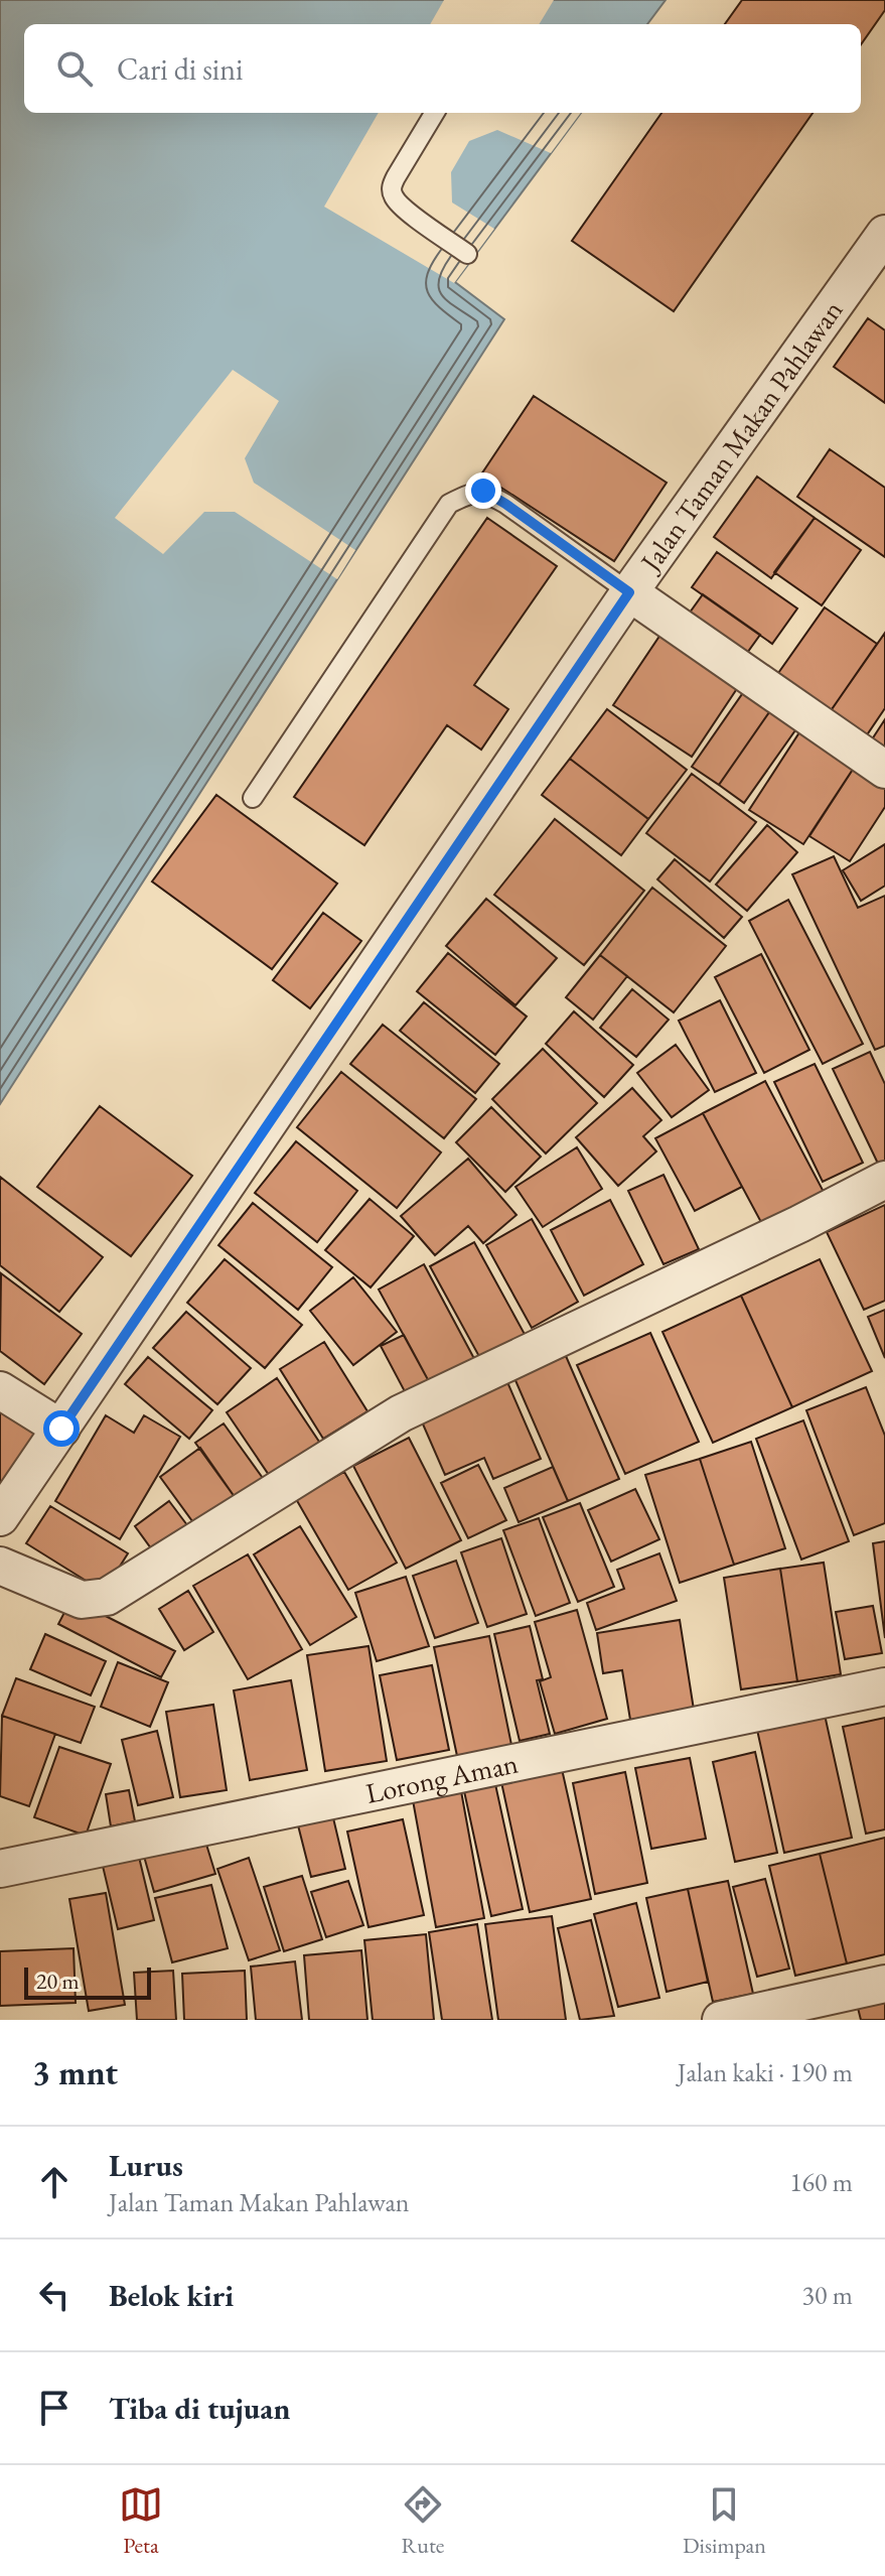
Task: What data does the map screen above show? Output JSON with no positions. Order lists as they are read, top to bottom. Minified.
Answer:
{"streets":{"street":["Jalan Taman Makan Pahlawan","Lorong Aman"]},"scale_bar":"20 m","page":{"search":"Cari di sini","scale":"20 m","heading":["3 mnt","Jalan kaki · 190 m"],"list":[["Lurus","Jalan Taman Makan Pahlawan","160 m"],["Belok kiri","30 m"],"Tiba di tujuan"],"nav":["Peta","Rute","Disimpan"]}}
